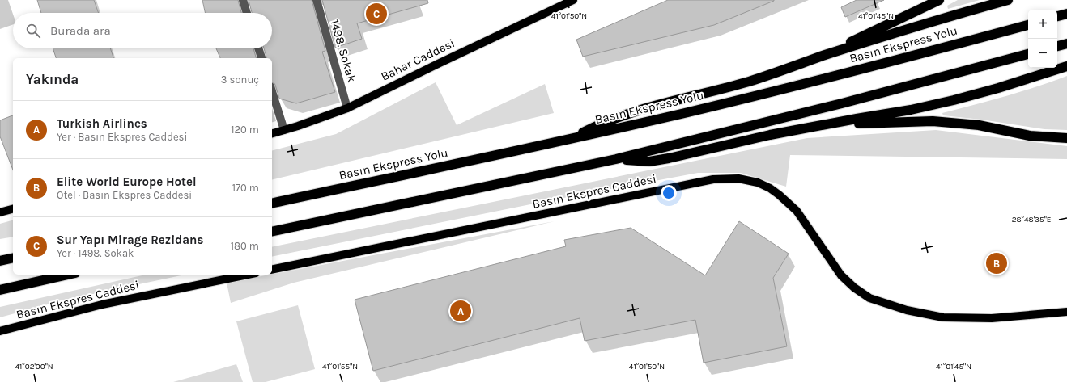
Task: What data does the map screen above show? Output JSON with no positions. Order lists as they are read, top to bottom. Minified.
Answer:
{"streets":{"highway":["Basın Ekspress Yolu"],"main road":["Bahar Caddesi","Basın Ekspres Caddesi"],"street":["1498. Sokak"]},"crossings":[["1498. Sokak","Bahar Caddesi"]],"page":{"pins":["C","B","A"],"map_buttons":["+","−"],"search":"Burada ara","heading":["Yakında","3 sonuç"],"list":[{"mark":"A","name":"Turkish Airlines","note":"Yer · Basın Ekspres Caddesi","value":"120 m"},{"mark":"B","name":"Elite World Europe Hotel","note":"Otel · Basın Ekspres Caddesi","value":"170 m"},{"mark":"C","name":"Sur Yapı Mirage Rezidans","note":"Yer · 1498. Sokak","value":"180 m"}]},"coordinates":["41°01'50\"N","41°01'45\"N","28°48'35\"E","41°02'00\"N","41°01'55\"N"]}
